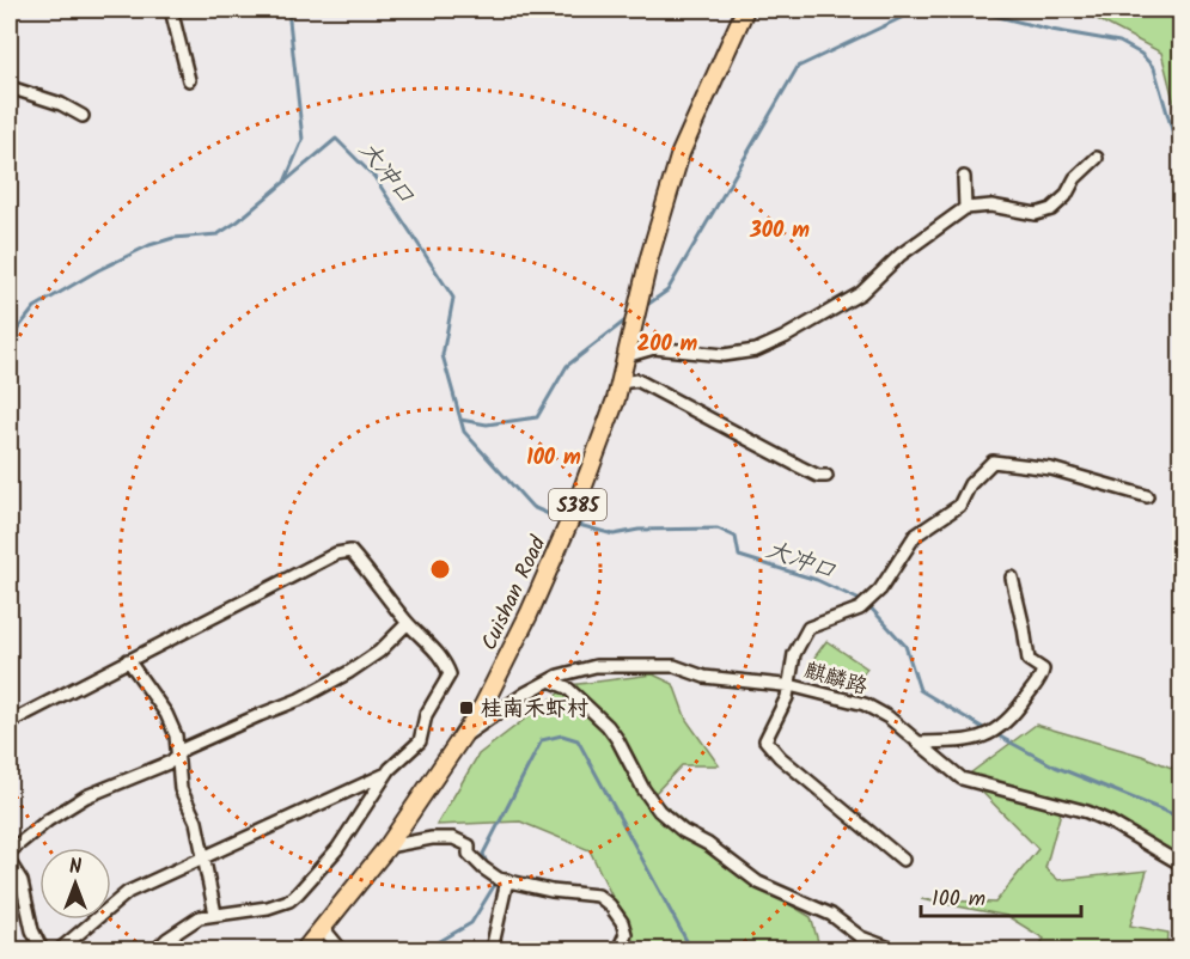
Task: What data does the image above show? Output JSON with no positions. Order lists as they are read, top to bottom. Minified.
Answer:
{"streets":{"main road":["S385","Cuishan Road"],"street":["麒麟路"]},"crossings":[["Cuishan Road","麒麟路"]],"water":["大冲口"],"places":{"transit":["桂南禾虾村"]},"scale_bar":"100 m","north":"top","rings":["300 m","200 m","100 m"]}
